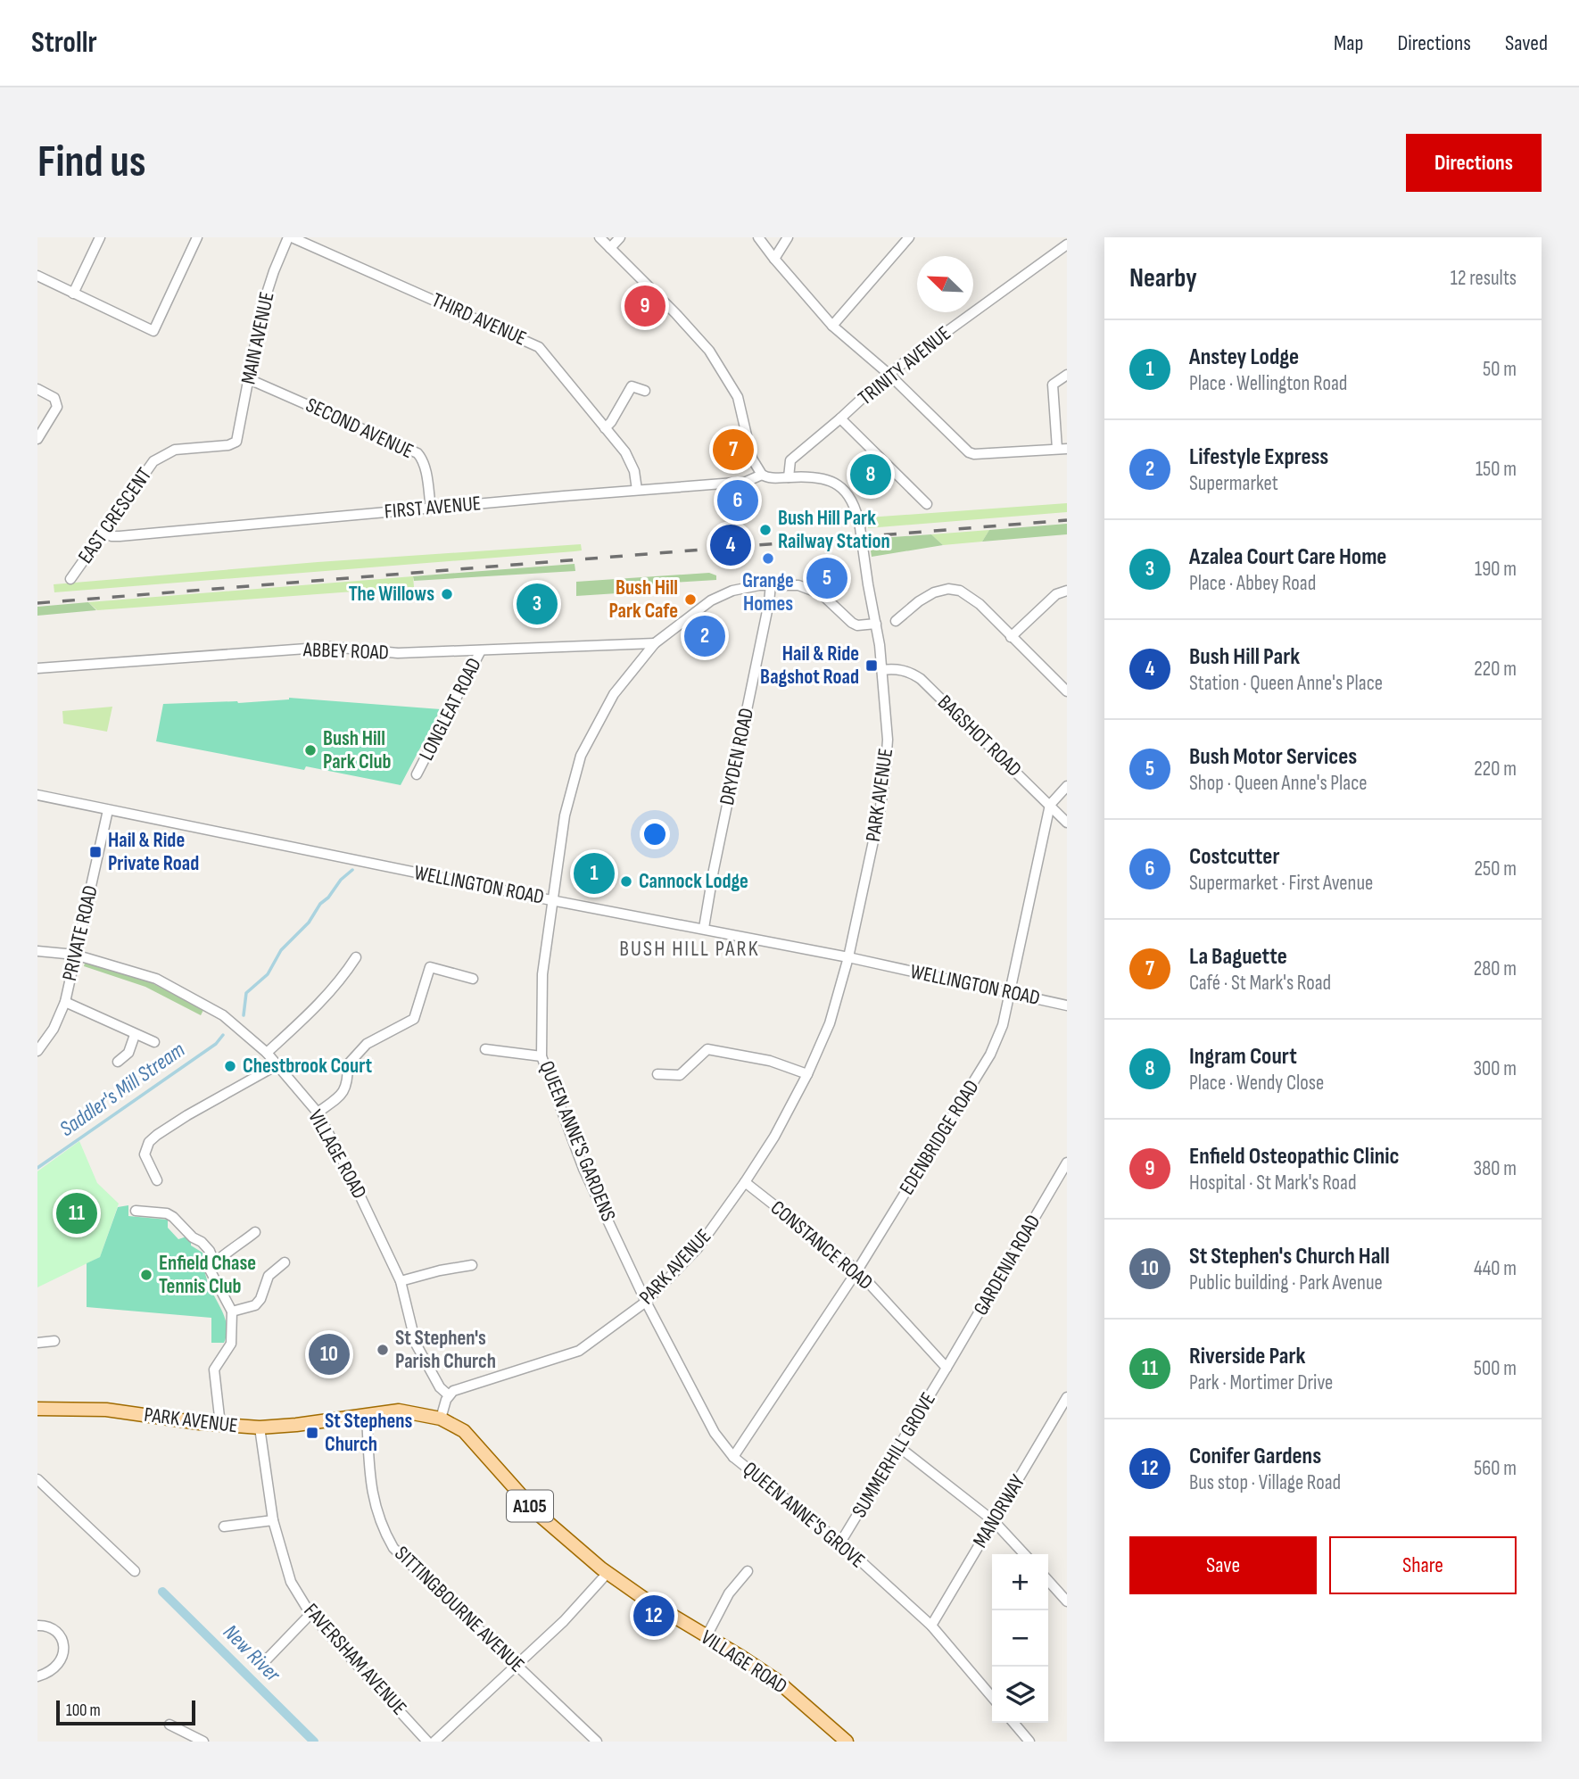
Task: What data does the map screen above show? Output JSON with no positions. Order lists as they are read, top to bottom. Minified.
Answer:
{"streets":{"main road":["PARK AVENUE","VILLAGE ROAD","A105"],"street":["THIRD AVENUE","MAIN AVENUE","TRINITY AVENUE","SECOND AVENUE","FIRST AVENUE","EAST CRESCENT","ABBEY ROAD","LONGLEAT ROAD","BAGSHOT ROAD","DRYDEN ROAD","WELLINGTON ROAD","PRIVATE ROAD","EDENBRIDGE ROAD","QUEEN ANNE'S GARDENS","CONSTANCE ROAD","GARDENIA ROAD","SUMMERHILL GROVE","MANORWAY","QUEEN ANNE'S GROVE","SITTINGBOURNE AVENUE","FAVERSHAM AVENUE"]},"crossings":[["THIRD AVENUE","MAIN AVENUE"],["THIRD AVENUE","FIRST AVENUE"],["MAIN AVENUE","SECOND AVENUE"],["MAIN AVENUE","EAST CRESCENT"],["TRINITY AVENUE","FIRST AVENUE"],["SECOND AVENUE","FIRST AVENUE"],["FIRST AVENUE","EAST CRESCENT"],["FIRST AVENUE","PARK AVENUE"],["FIRST AVENUE","QUEEN ANNE'S GARDENS"],["ABBEY ROAD","LONGLEAT ROAD"],["ABBEY ROAD","QUEEN ANNE'S GARDENS"],["BAGSHOT ROAD","PARK AVENUE"],["BAGSHOT ROAD","EDENBRIDGE ROAD"],["DRYDEN ROAD","WELLINGTON ROAD"],["DRYDEN ROAD","QUEEN ANNE'S GARDENS"],["PARK AVENUE","WELLINGTON ROAD"],["PARK AVENUE","QUEEN ANNE'S GARDENS"],["PARK AVENUE","VILLAGE ROAD"],["PARK AVENUE","CONSTANCE ROAD"],["PARK AVENUE","QUEEN ANNE'S GROVE"],["PARK AVENUE","SITTINGBOURNE AVENUE"],["PARK AVENUE","FAVERSHAM AVENUE"],["WELLINGTON ROAD","PRIVATE ROAD"],["WELLINGTON ROAD","EDENBRIDGE ROAD"],["WELLINGTON ROAD","QUEEN ANNE'S GARDENS"],["PRIVATE ROAD","VILLAGE ROAD"],["EDENBRIDGE ROAD","CONSTANCE ROAD"],["EDENBRIDGE ROAD","QUEEN ANNE'S GROVE"],["QUEEN ANNE'S GARDENS","QUEEN ANNE'S GROVE"],["CONSTANCE ROAD","GARDENIA ROAD"],["CONSTANCE ROAD","SUMMERHILL GROVE"],["GARDENIA ROAD","SUMMERHILL GROVE"],["SUMMERHILL GROVE","QUEEN ANNE'S GROVE"],["MANORWAY","QUEEN ANNE'S GROVE"]],"districts":["BUSH HILL PARK"],"water":["Saddler's Mill Stream","New River"],"places":{"other":["Bush Hill Park Railway Station","Grange Homes","The Willows","Bush Hill Park Cafe","Bush Hill Park Club","Cannock Lodge","Chestbrook Court","Enfield Chase Tennis Club","St Stephen's Parish Church"],"transit":["Hail & Ride Bagshot Road","Hail & Ride Private Road","St Stephens Church"]},"scale_bar":"100 m","north":"top left","page":{"header":"Strollr","nav":["Map","Directions","Saved"],"buttons":["Directions",["Save","Share"]],"title":"Find us","heading":["Nearby","12 results"],"pins":["9","7","8","6","4","5","3","2","1","11","10","12"],"list":[{"mark":"1","name":"Anstey Lodge","note":"Place · Wellington Road","value":"50 m"},{"mark":"2","name":"Lifestyle Express","note":"Supermarket","value":"150 m"},{"mark":"3","name":"Azalea Court Care Home","note":"Place · Abbey Road","value":"190 m"},{"mark":"4","name":"Bush Hill Park","note":"Station · Queen Anne's Place","value":"220 m"},{"mark":"5","name":"Bush Motor Services","note":"Shop · Queen Anne's Place","value":"220 m"},{"mark":"6","name":"Costcutter","note":"Supermarket · First Avenue","value":"250 m"},{"mark":"7","name":"La Baguette","note":"Café · St Mark's Road","value":"280 m"},{"mark":"8","name":"Ingram Court","note":"Place · Wendy Close","value":"300 m"},{"mark":"9","name":"Enfield Osteopathic Clinic","note":"Hospital · St Mark's Road","value":"380 m"},{"mark":"10","name":"St Stephen's Church Hall","note":"Public building · Park Avenue","value":"440 m"},{"mark":"11","name":"Riverside Park","note":"Park · Mortimer Drive","value":"500 m"},{"mark":"12","name":"Conifer Gardens","note":"Bus stop · Village Road","value":"560 m"}],"map_buttons":["+","−"],"scale":"100 m"}}
